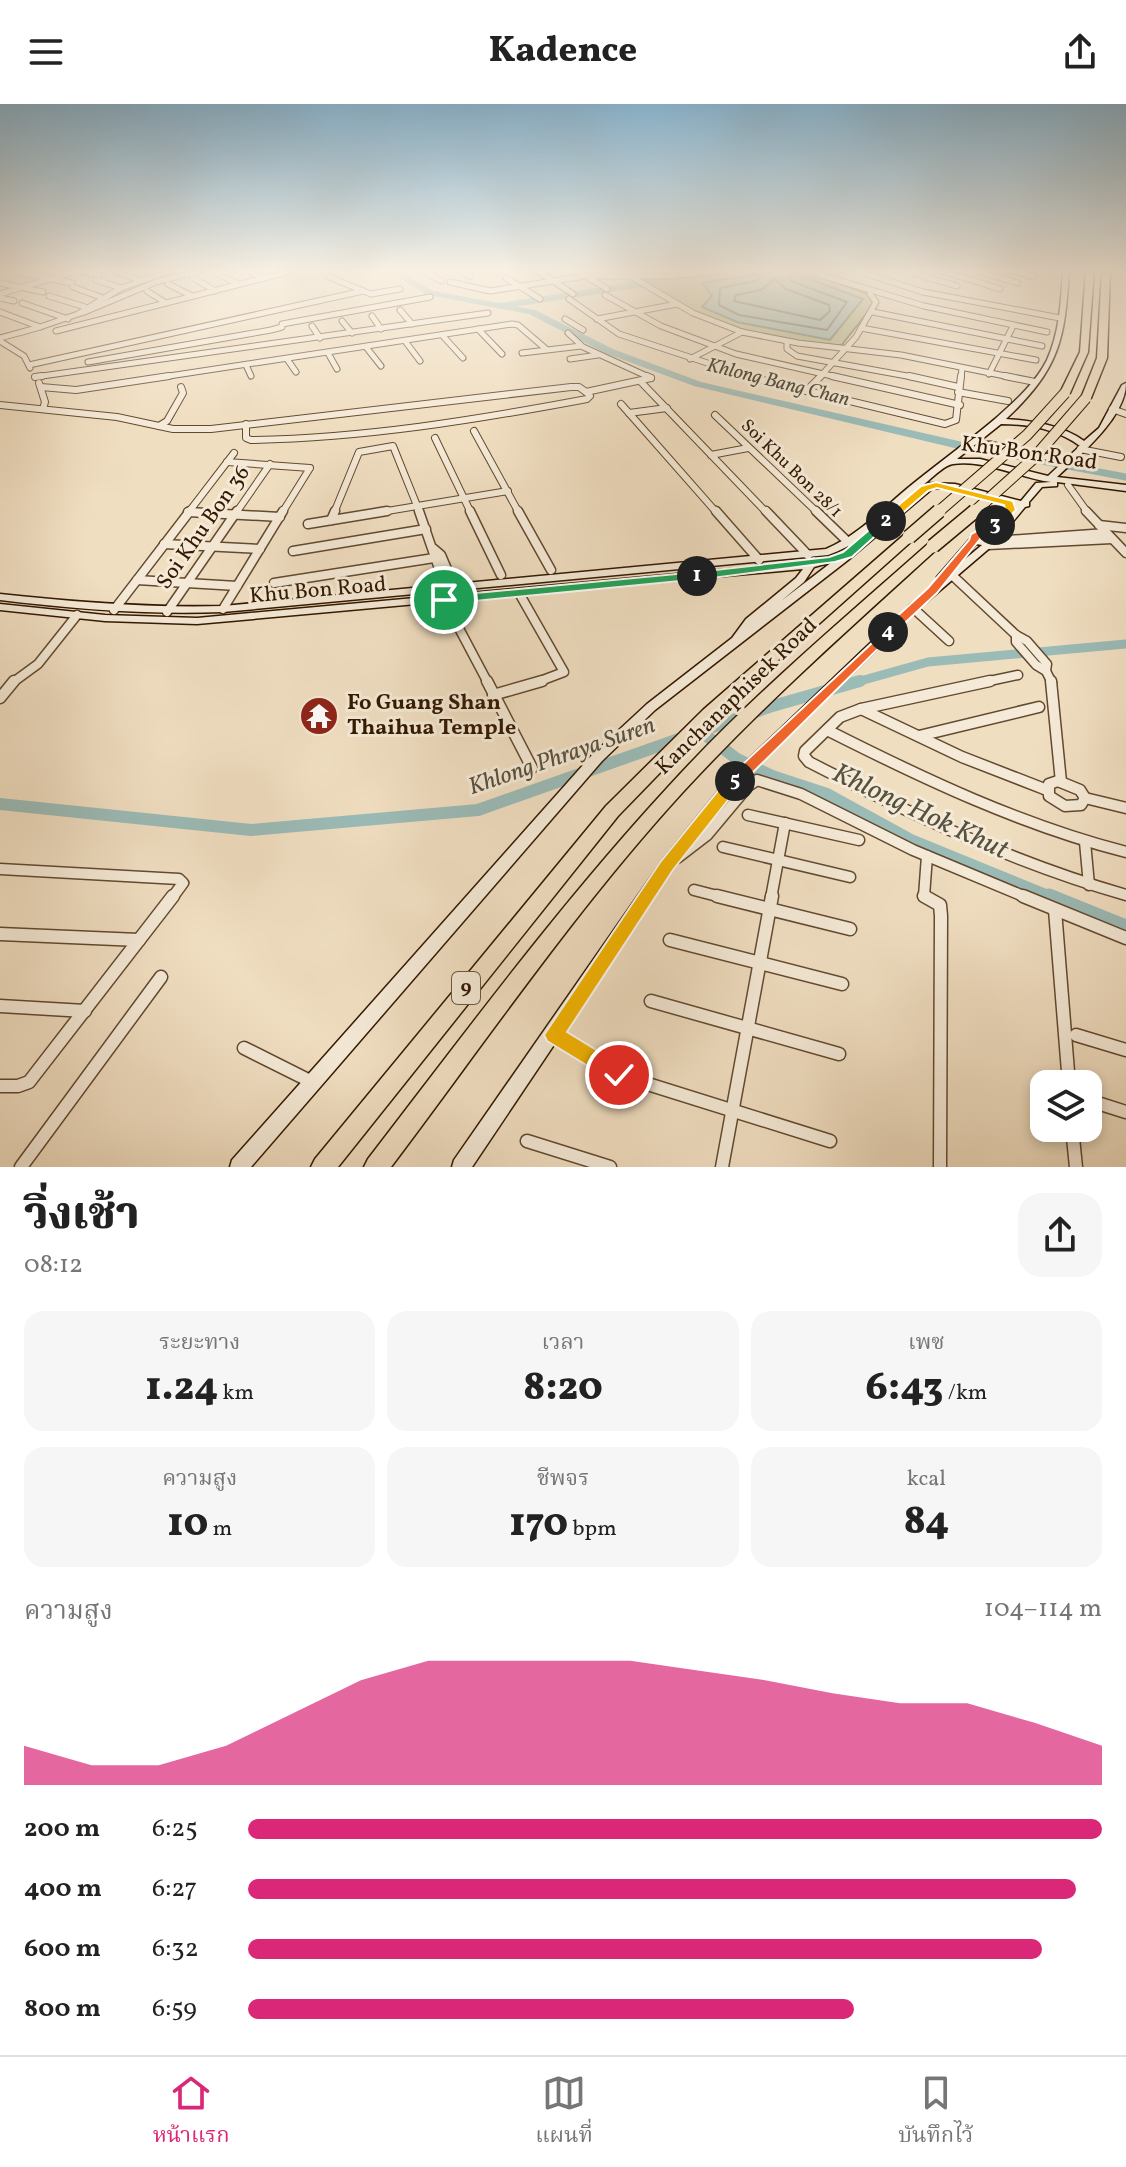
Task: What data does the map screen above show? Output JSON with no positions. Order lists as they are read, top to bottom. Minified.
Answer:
{"streets":{"highway":["Kanchanaphisek Road","9"],"main road":["Khu Bon Road"],"street":["Soi Khu Bon 28/1","Soi Khu Bon 36"]},"crossings":[["Khu Bon Road","Soi Khu Bon 28/1"],["Khu Bon Road","Soi Khu Bon 36"]],"water":["Khlong Bang Chan","Khlong Phraya Suren","Khlong Hok Khut"],"places":{"temple":["Fo Guang Shan Thaihua Temple"]},"page":{"header":"Kadence","pins":["2","3","1","4","5"],"heading":["วิ่งเช้า","08:12"],"stats":[["ระยะทาง","1.24 km"],["เวลา","8:20"],["เพซ","6:43 /km"],["ความสูง","10 m"],["ชีพจร","170 bpm"],["kcal","84"]],"chart":["ความสูง","104–114 m"],"list":[{"name":"200 m","note":"6:25"},{"name":"400 m","note":"6:27"},{"name":"600 m","note":"6:32"},{"name":"800 m","note":"6:59"}],"tabs":["หน้าแรก","แผนที่","บันทึกไว้"]}}
